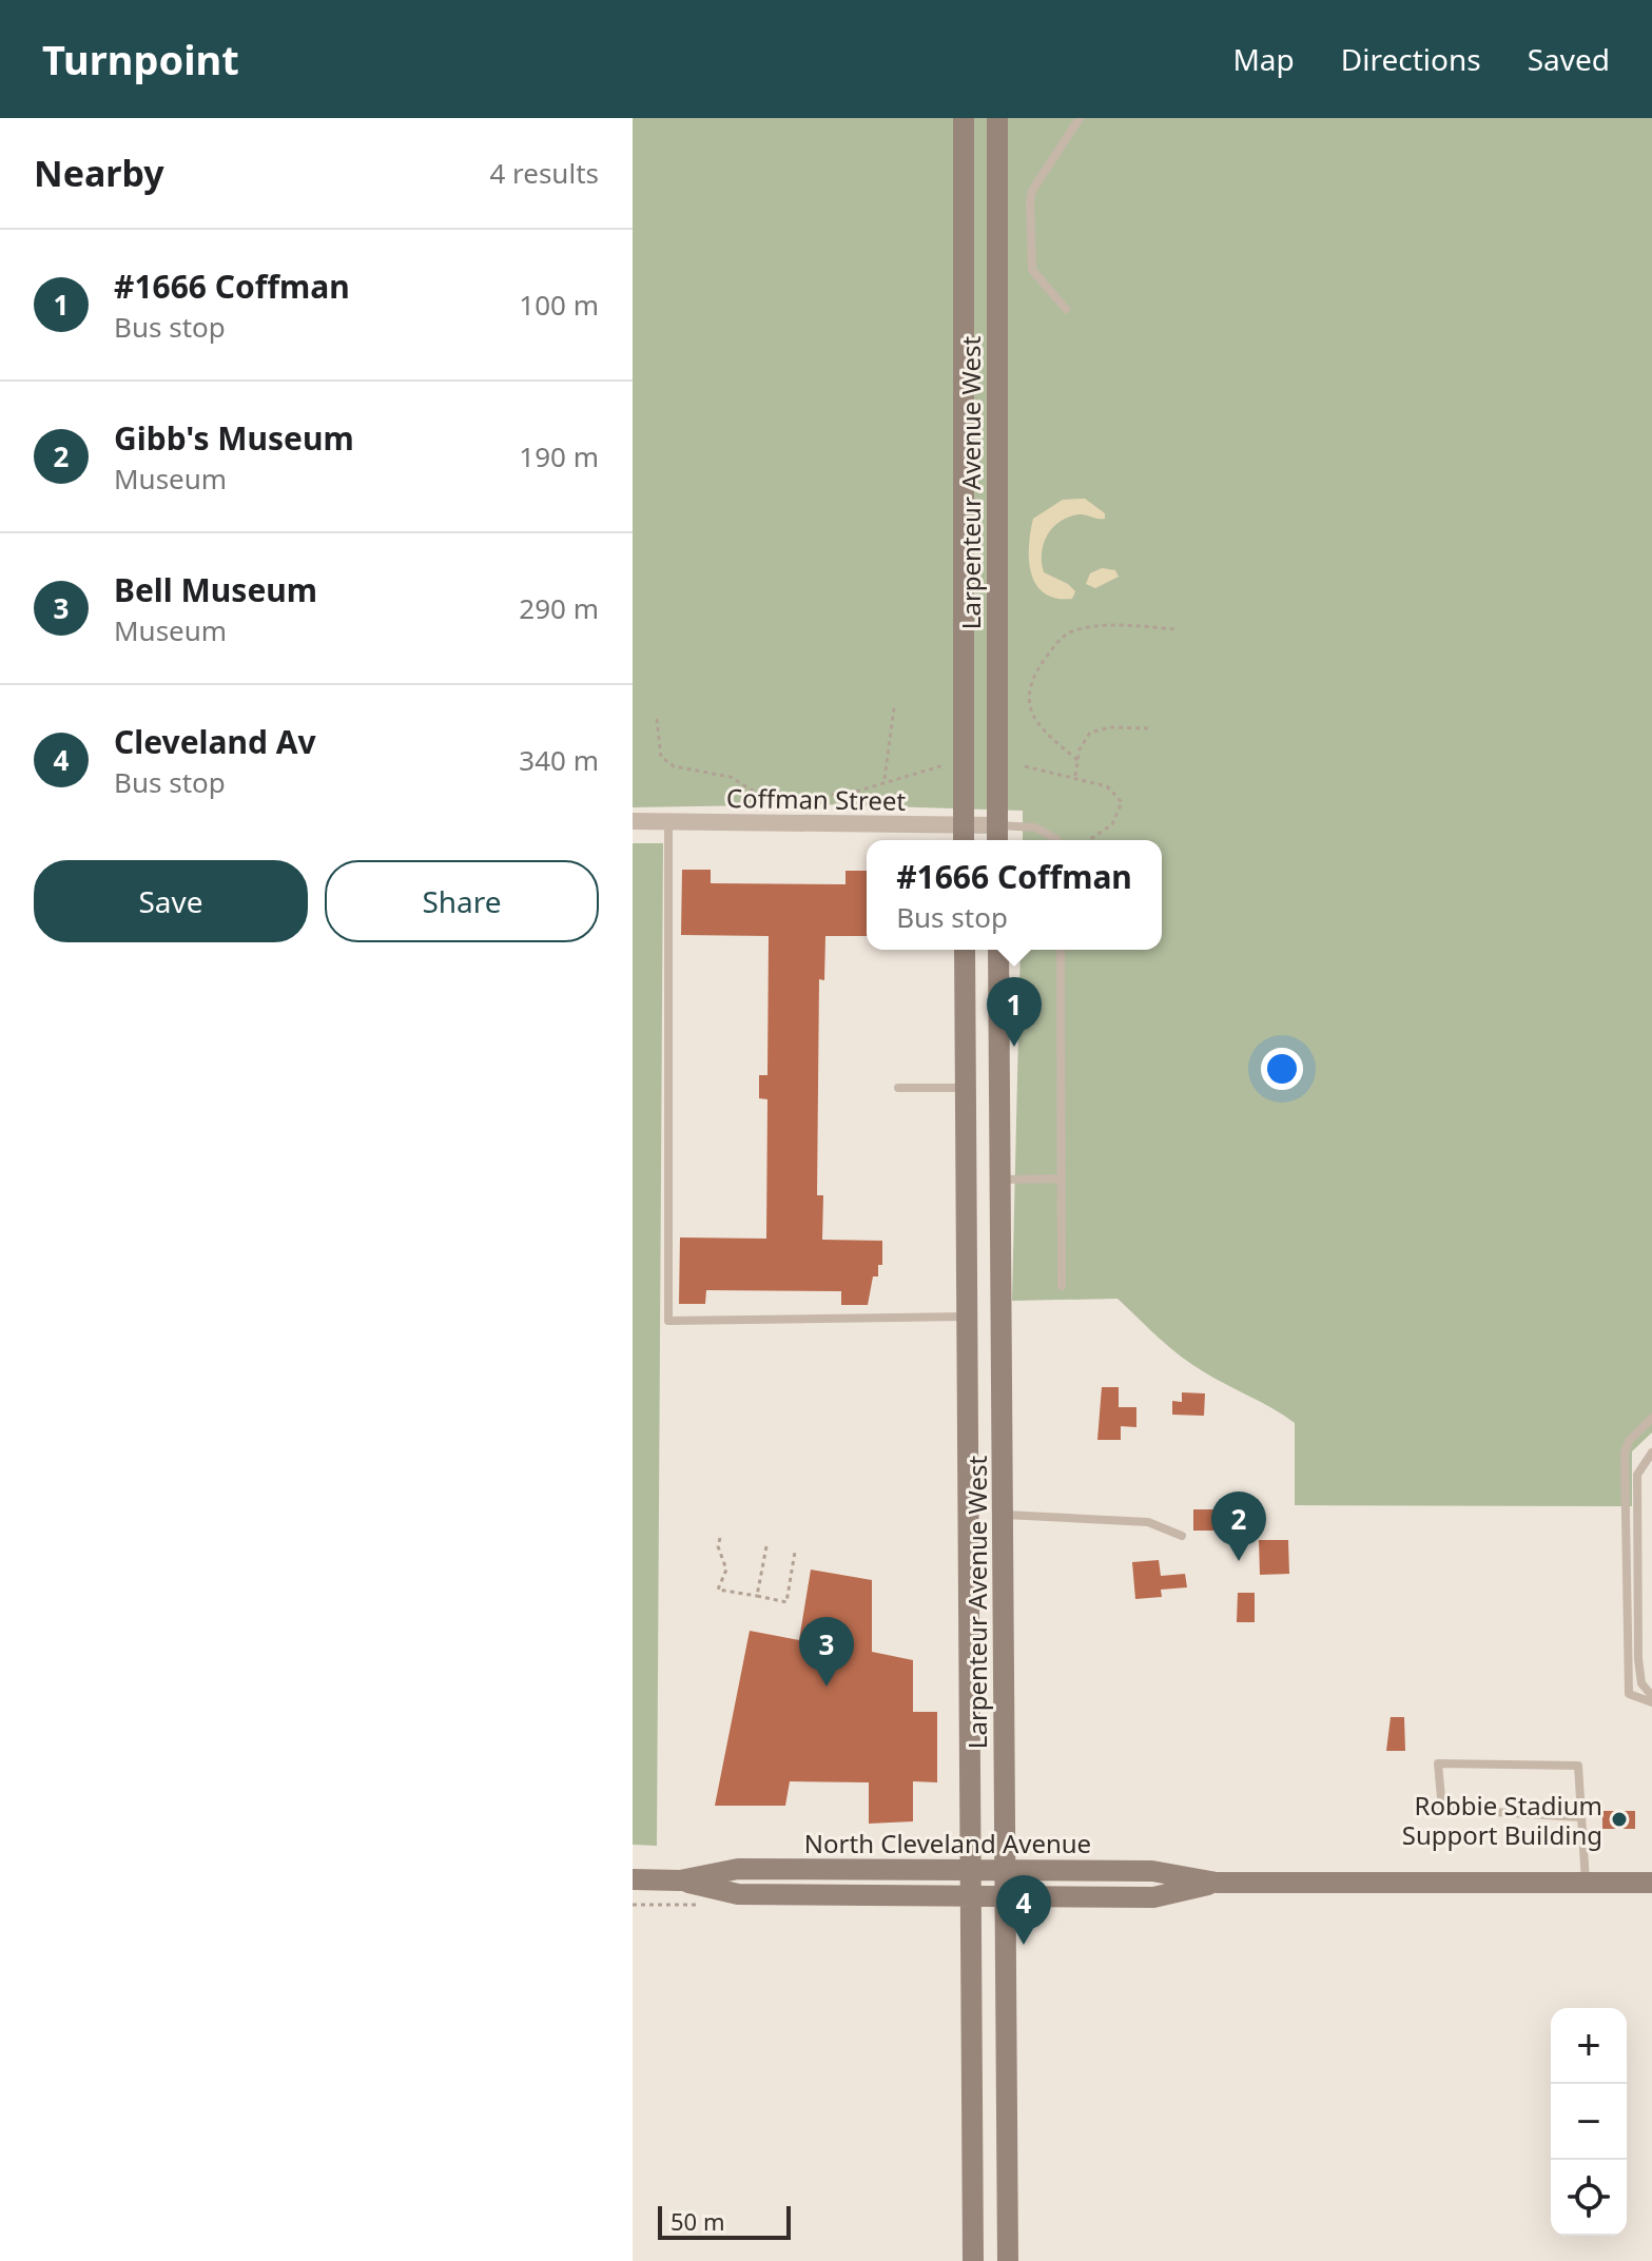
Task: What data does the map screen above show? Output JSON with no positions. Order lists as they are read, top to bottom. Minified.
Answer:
{"streets":{"main road":["Larpenteur Avenue West","North Cleveland Avenue"],"street":["Coffman Street"]},"crossings":[["Larpenteur Avenue West","Coffman Street"],["Larpenteur Avenue West","North Cleveland Avenue"]],"places":["Robbie Stadium Support Building"],"scale_bar":"50 m","page":{"header":"Turnpoint","nav":["Map","Directions","Saved"],"heading":["Nearby","4 results"],"list":[{"mark":"1","name":"#1666 Coffman","note":"Bus stop","value":"100 m"},{"mark":"2","name":"Gibb's Museum","note":"Museum","value":"190 m"},{"mark":"3","name":"Bell Museum","note":"Museum","value":"290 m"},{"mark":"4","name":"Cleveland Av","note":"Bus stop","value":"340 m"}],"buttons":["Save","Share"],"popup":["#1666 Coffman","Bus stop"],"pins":["1","2","3","4"],"map_buttons":["+","−"],"scale":"50 m"}}
